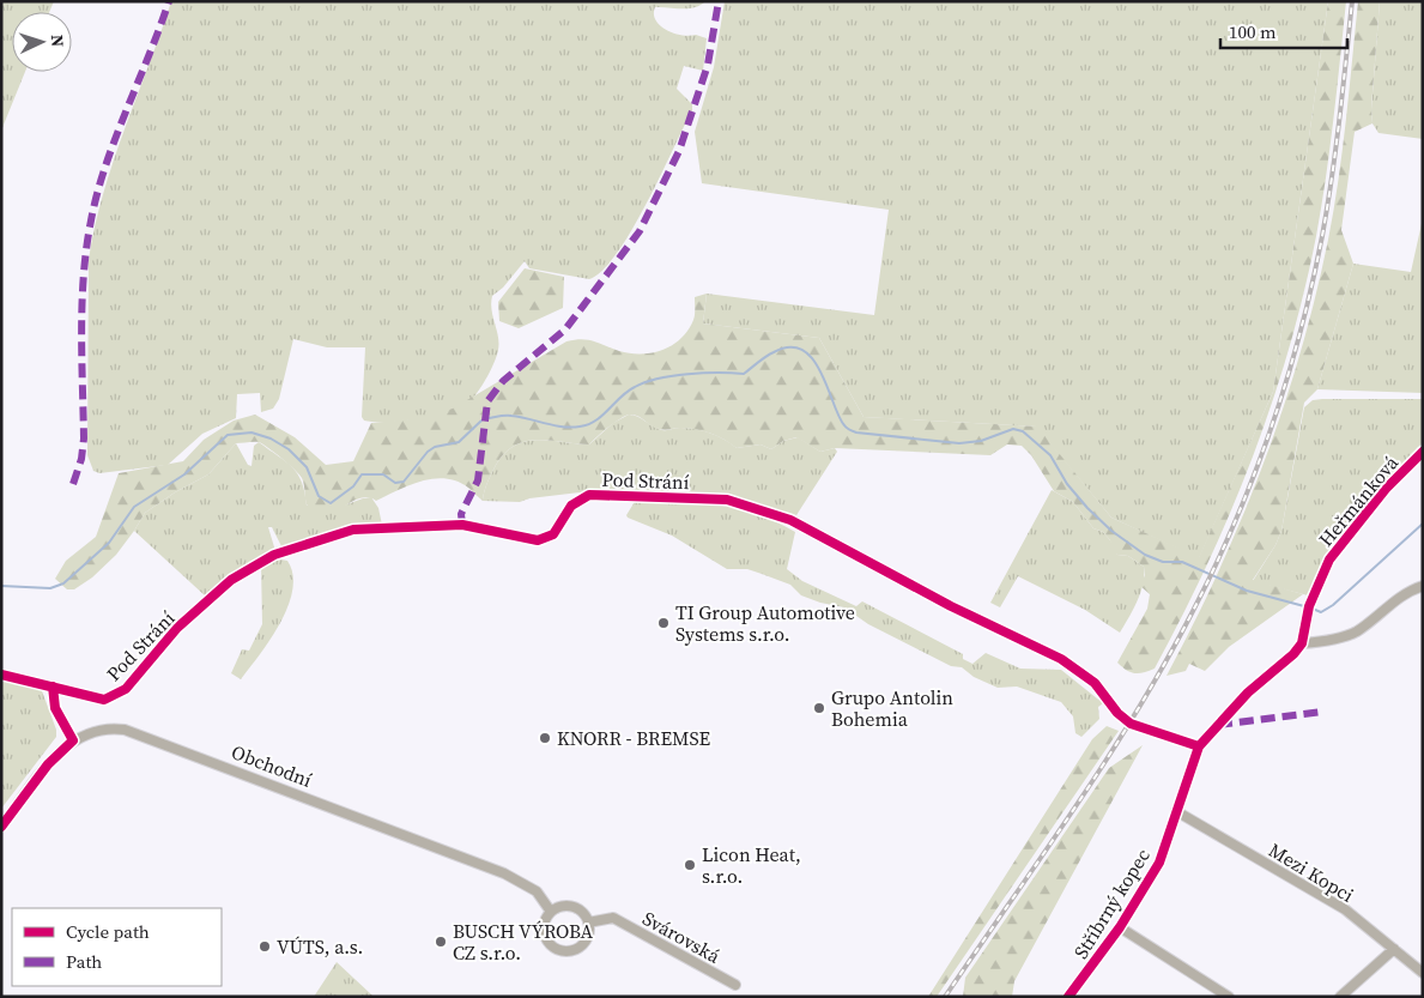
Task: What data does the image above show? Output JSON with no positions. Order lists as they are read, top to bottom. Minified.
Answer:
{"streets":{"street":["Pod Strání","Heřmánková","Obchodní","Mezi Kopci","Stříbrný kopec","Svárovská"]},"crossings":[["Pod Strání","Stříbrný kopec"],["Heřmánková","Stříbrný kopec"],["Obchodní","Svárovská"],["Mezi Kopci","Stříbrný kopec"]],"places":["TI Group Automotive Systems s.r.o.","Grupo Antolin Bohemia","KNORR - BREMSE","Licon Heat, s.r.o.","BUSCH VÝROBA CZ s.r.o.","VÚTS, a.s."],"legend":["Cycle path","Path"],"scale_bar":"100 m","north":"right"}
